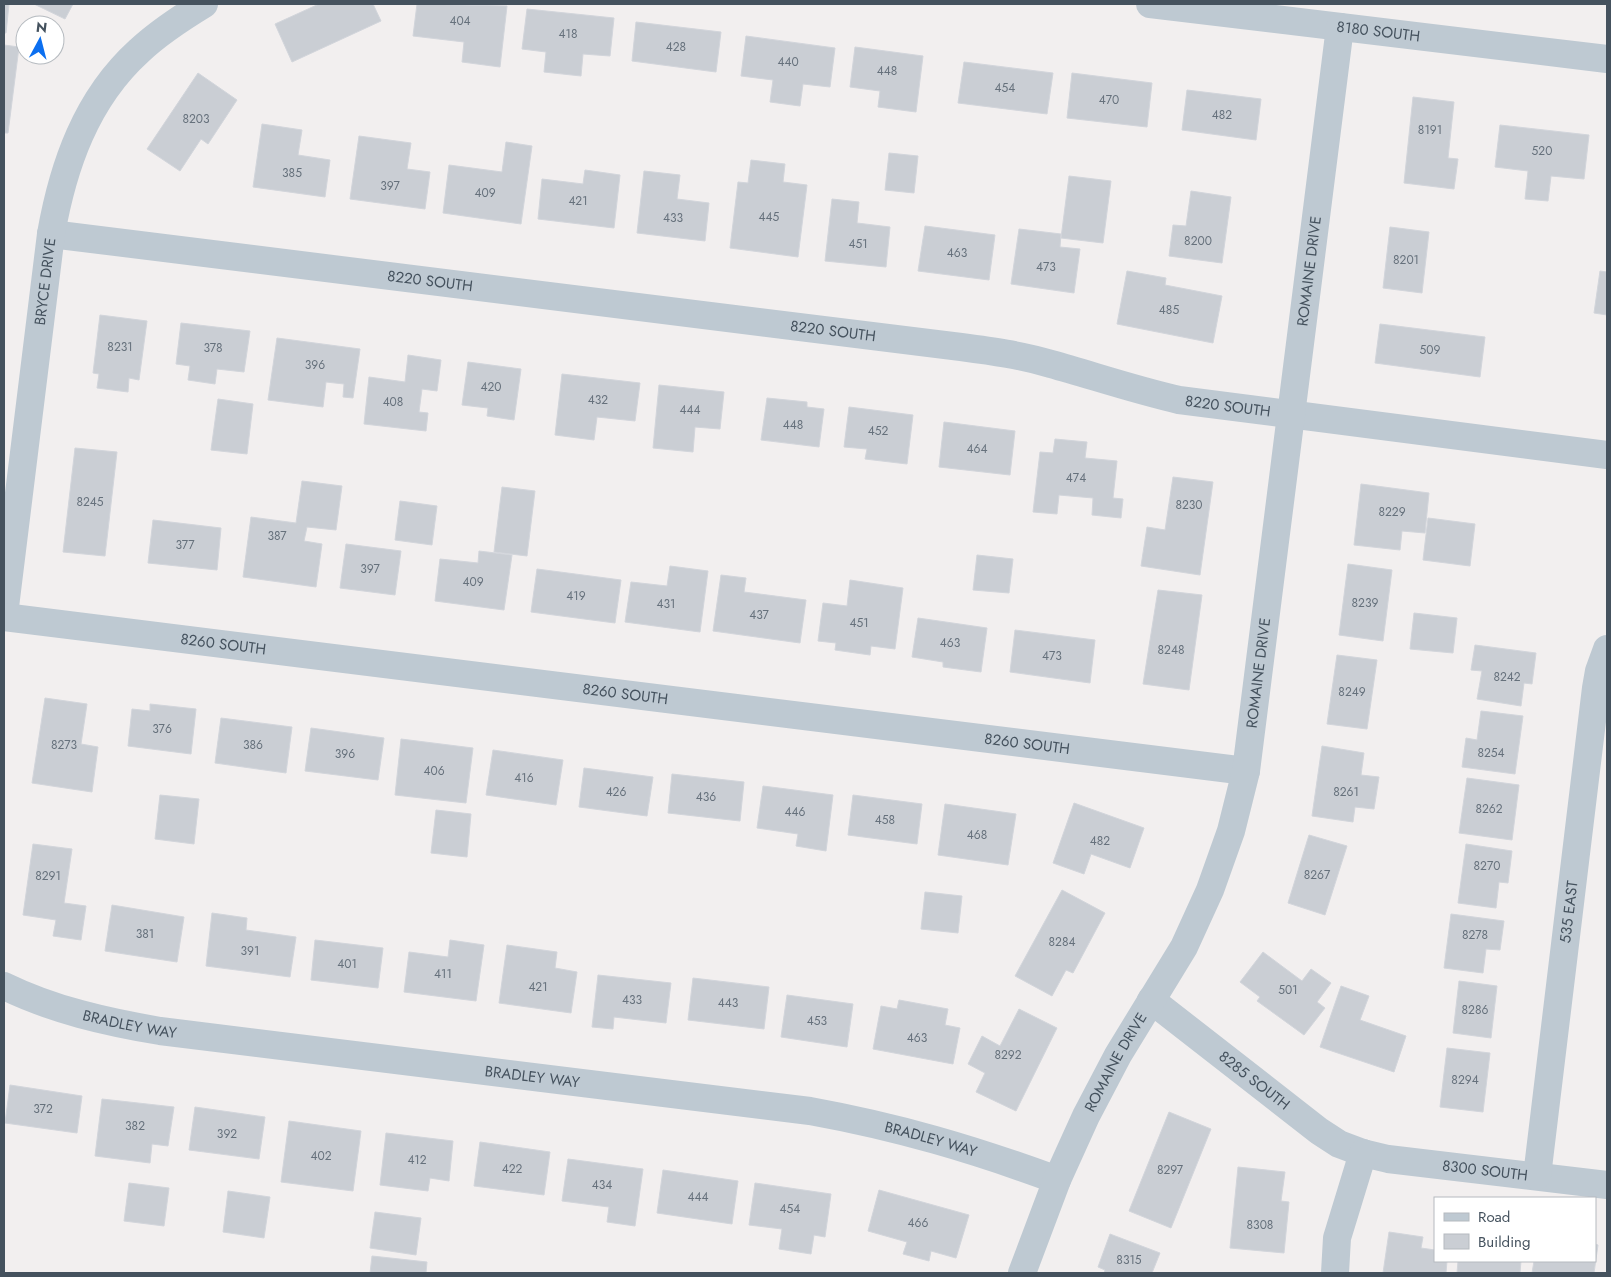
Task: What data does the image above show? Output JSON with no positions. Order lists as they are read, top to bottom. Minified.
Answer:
{"streets":{"street":["8180 SOUTH","ROMAINE DRIVE","8220 SOUTH","BRYCE DRIVE","8260 SOUTH","535 EAST","BRADLEY WAY","8285 SOUTH","8300 SOUTH"]},"crossings":[["8180 SOUTH","ROMAINE DRIVE"],["ROMAINE DRIVE","8220 SOUTH"],["ROMAINE DRIVE","8260 SOUTH"],["ROMAINE DRIVE","BRADLEY WAY"],["ROMAINE DRIVE","8285 SOUTH"],["8220 SOUTH","BRYCE DRIVE"],["BRYCE DRIVE","8260 SOUTH"],["535 EAST","8300 SOUTH"],["8285 SOUTH","8300 SOUTH"]],"house_numbers":["404","418","428","440","448","454","470","482","8203","8191","520","385","397","409","421","445","433","8200","451","463","8201","473","485","8231","378","509","396","420","432","408","444","448","452","464","474","8245","8230","8229","387","377","397","409","419","8239","431","437","451","463","8248","473","8242","8249","376","8273","386","8254","396","406","416","426","8261","436","8262","446","458","468","482","8270","8267","8291","381","8278","8284","391","401","411","421","501","433","443","8286","453","463","8292","8294","372","382","392","402","412","422","8297","434","444","454","466","8308","8315"],"legend":["Road","Building"],"north":"top"}
